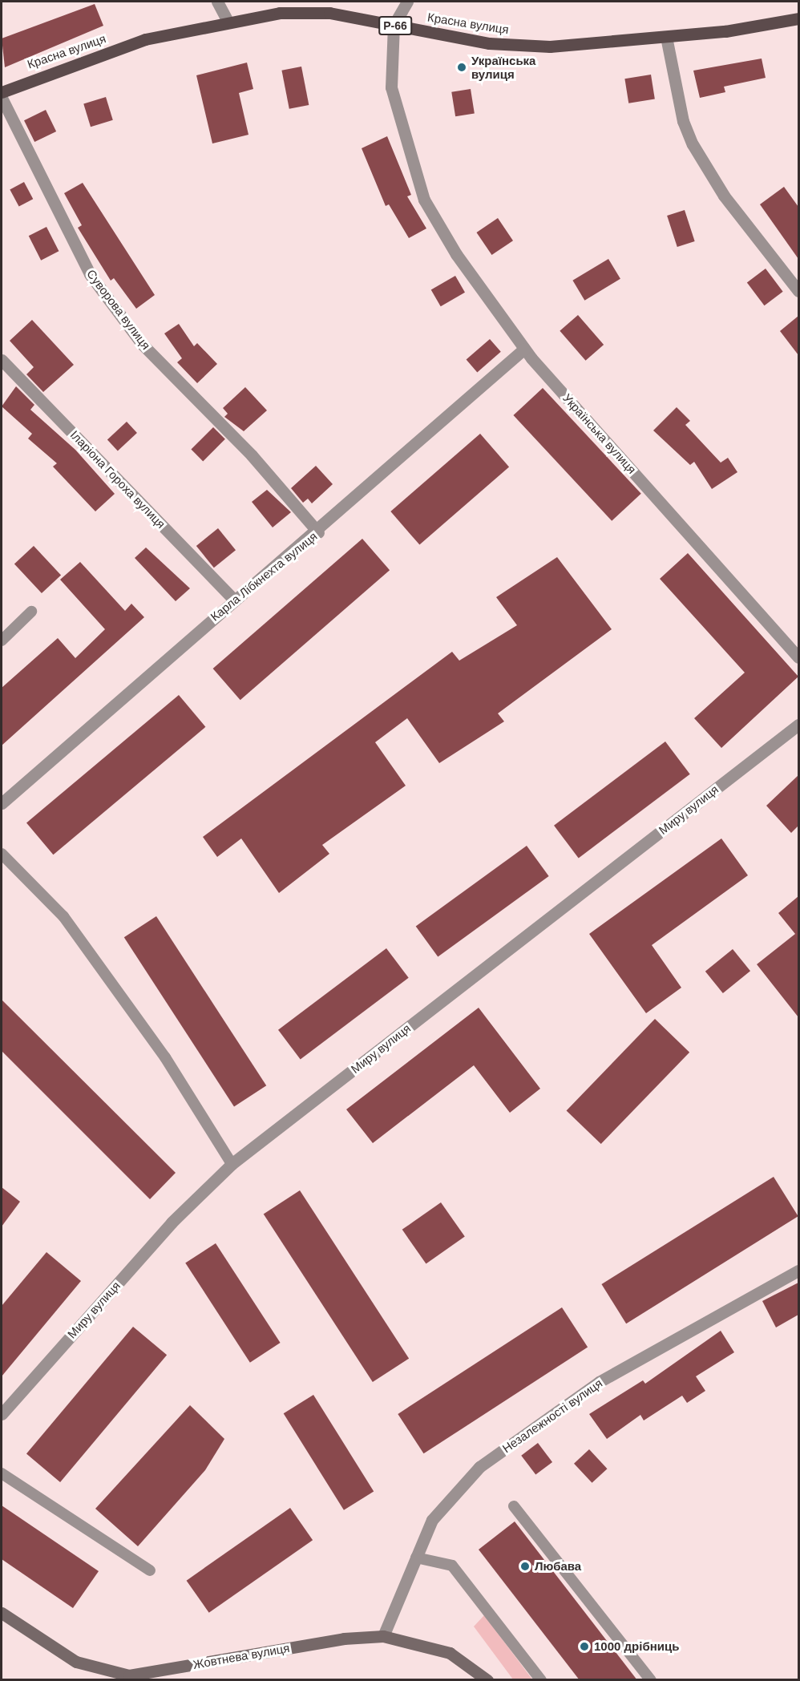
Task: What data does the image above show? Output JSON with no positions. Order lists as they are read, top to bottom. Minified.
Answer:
{"streets":{"main road":["Красна вулиця","Р-66","Жовтнева вулиця"],"street":["Суворова вулиця","Українська вулиця","Іларіона Гороха вулиця","Карла Лібкнехта вулиця","Миру вулиця","Незалежності вулиця"]},"crossings":[["Красна вулиця","Українська вулиця"],["Суворова вулиця","Карла Лібкнехта вулиця"],["Українська вулиця","Карла Лібкнехта вулиця"],["Іларіона Гороха вулиця","Карла Лібкнехта вулиця"],["Незалежності вулиця","Жовтнева вулиця"]],"places":["Українська вулиця","Любава","1000 дрібниць"]}
